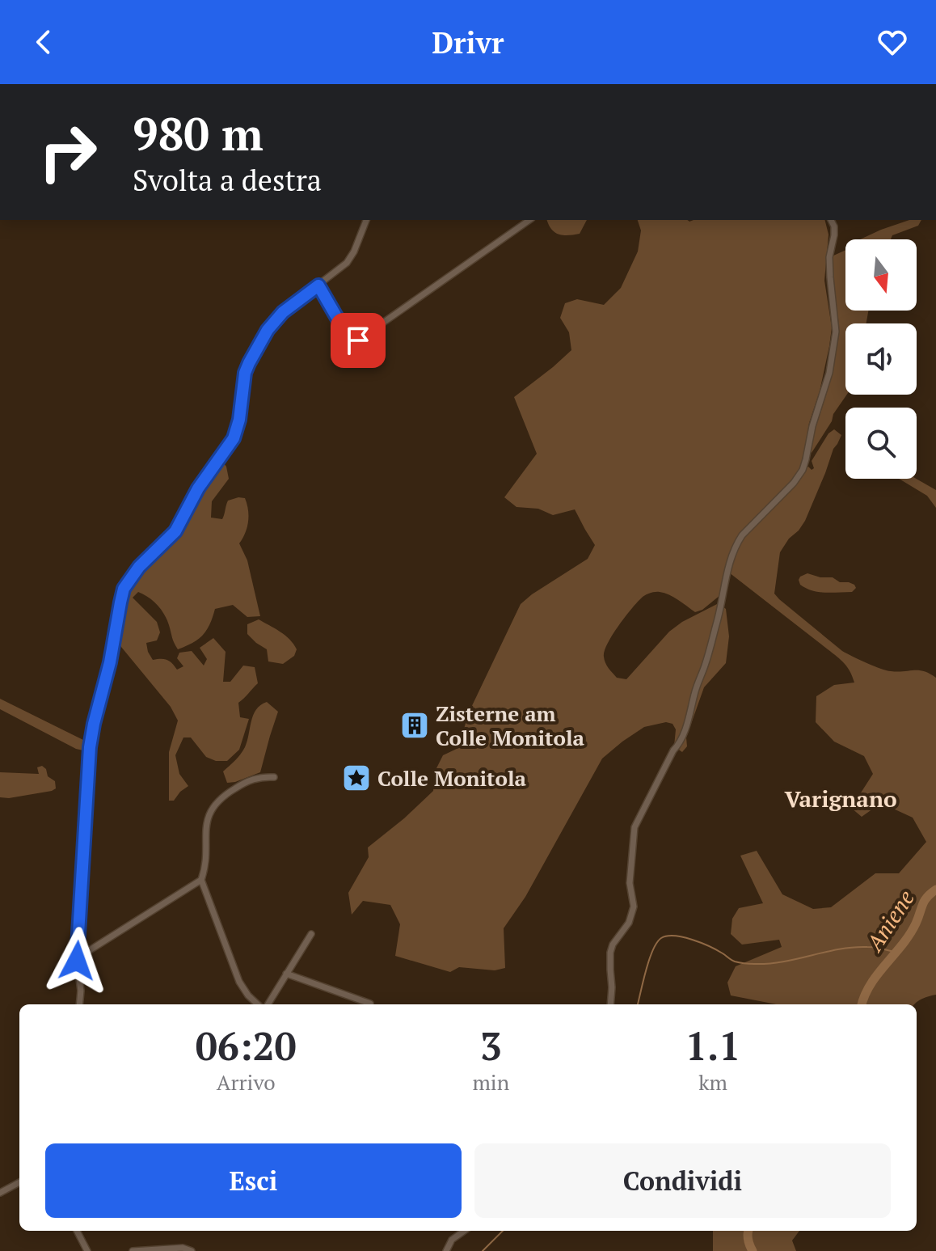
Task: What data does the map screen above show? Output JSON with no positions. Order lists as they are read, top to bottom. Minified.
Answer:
{"districts":["Varignano"],"water":["Aniene"],"places":{"building":["Zisterne am Colle Monitola"],"place":["Colle Monitola"]},"north":"bottom","page":{"header":"Drivr","turn":["980 m","Svolta a destra"],"eta":["06:20","Arrivo","3","min","1.1","km"],"buttons":["Esci","Condividi"]}}
